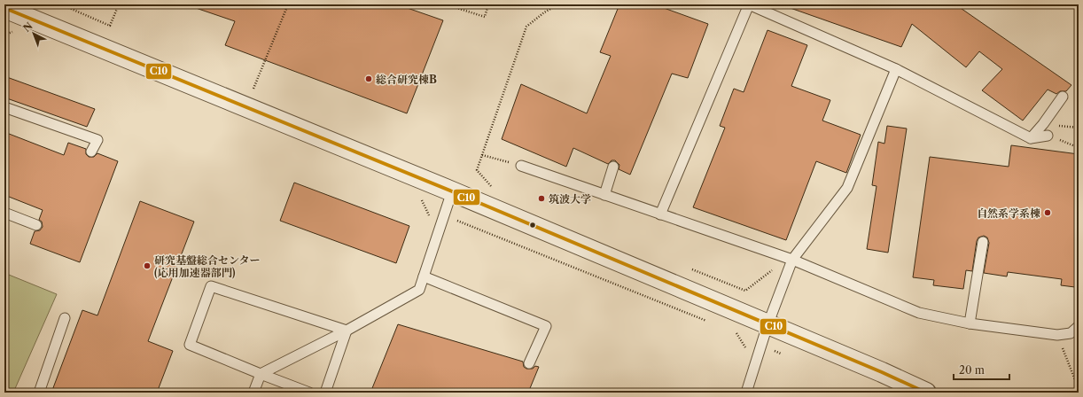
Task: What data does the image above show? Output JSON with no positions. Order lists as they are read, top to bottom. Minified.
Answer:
{"places":["総合研究棟B","筑波大学","自然系学系棟","研究基盤総合センター (応用加速器部門)"],"lines":["transit line C10"],"scale_bar":"20 m","north":"top left"}
